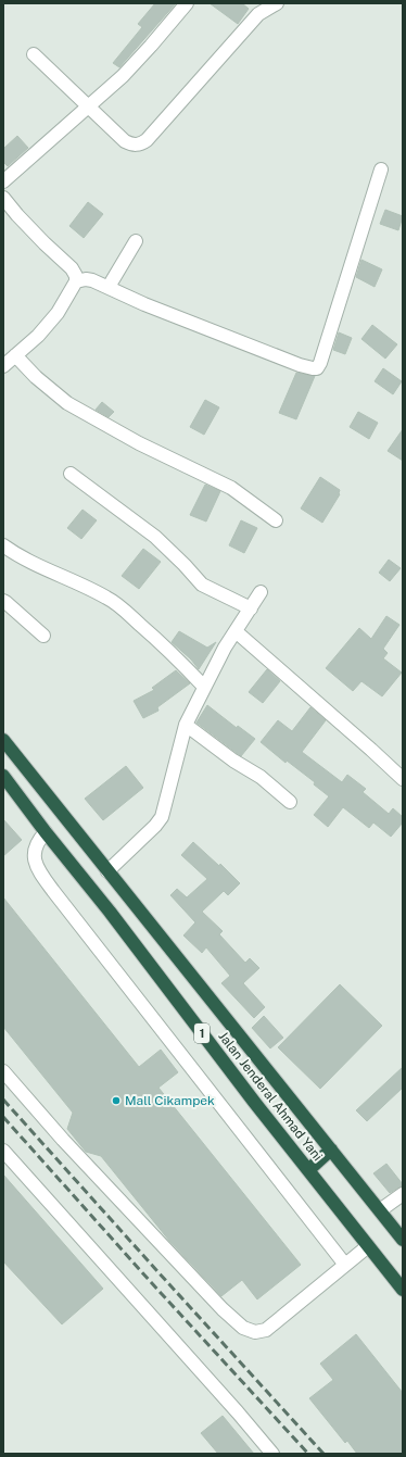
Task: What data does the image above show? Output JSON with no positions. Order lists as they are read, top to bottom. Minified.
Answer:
{"streets":{"highway":["1","Jalan Jenderal Ahmad Yani"]},"places":["Mall Cikampek"]}
